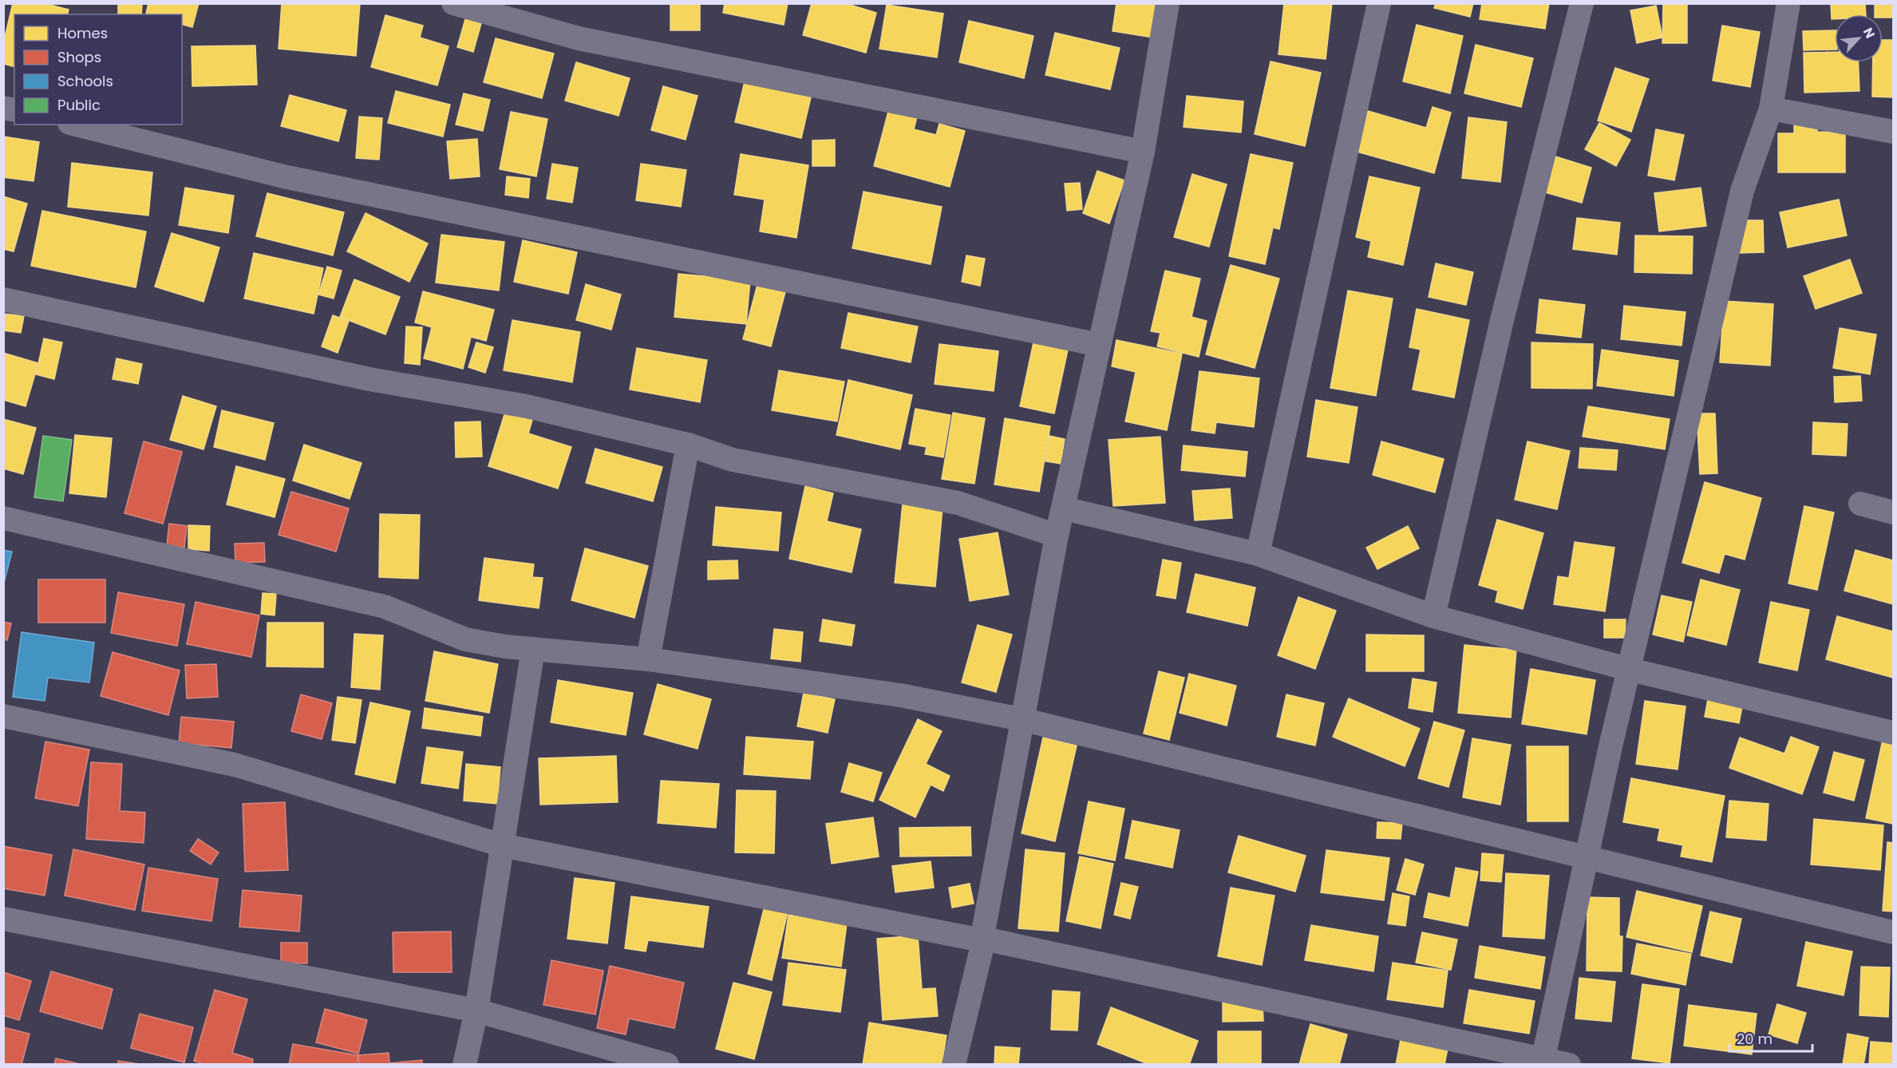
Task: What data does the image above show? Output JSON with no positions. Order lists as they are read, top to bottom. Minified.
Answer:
{"legend":["Homes","Shops","Schools","Public"],"scale_bar":"20 m","north":"top right"}
